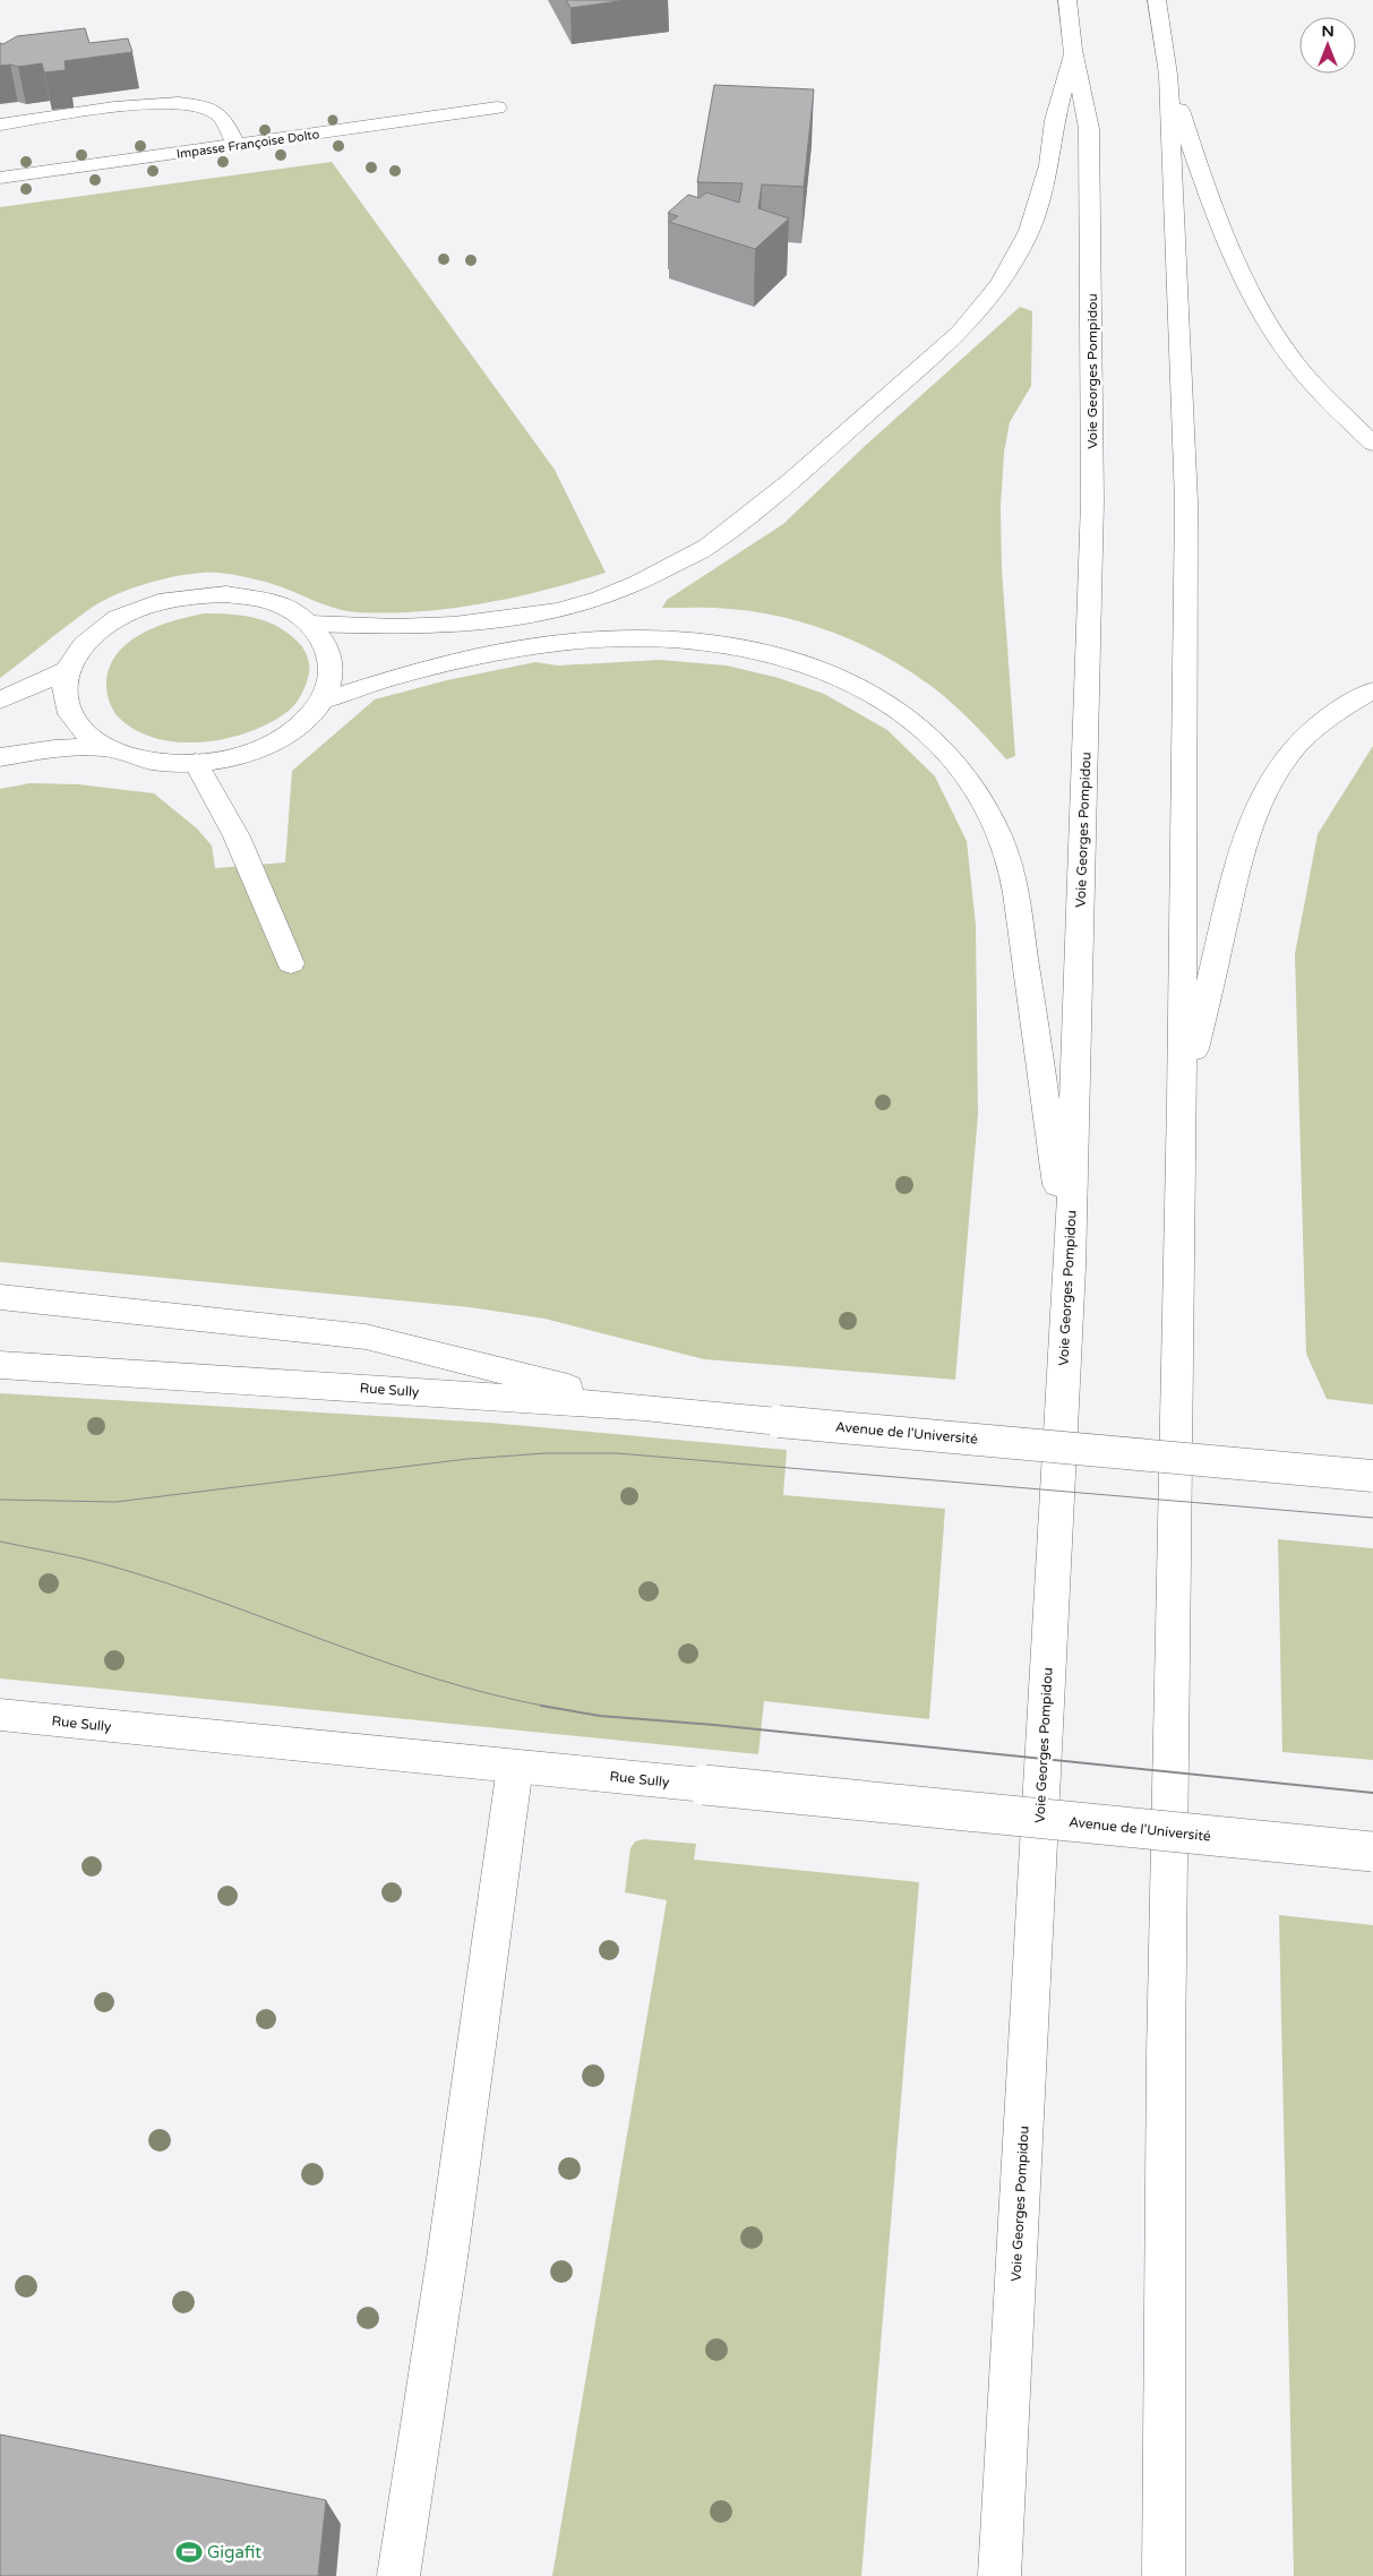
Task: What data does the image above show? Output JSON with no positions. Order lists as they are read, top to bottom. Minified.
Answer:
{"streets":{"main road":["Impasse Françoise Dolto","Voie Georges Pompidou","Rue Sully","Avenue de l'Université"]},"crossings":[["Rue Sully","Avenue de l'Université"]],"places":{"sports":["Gigafit"]},"north":"top"}
